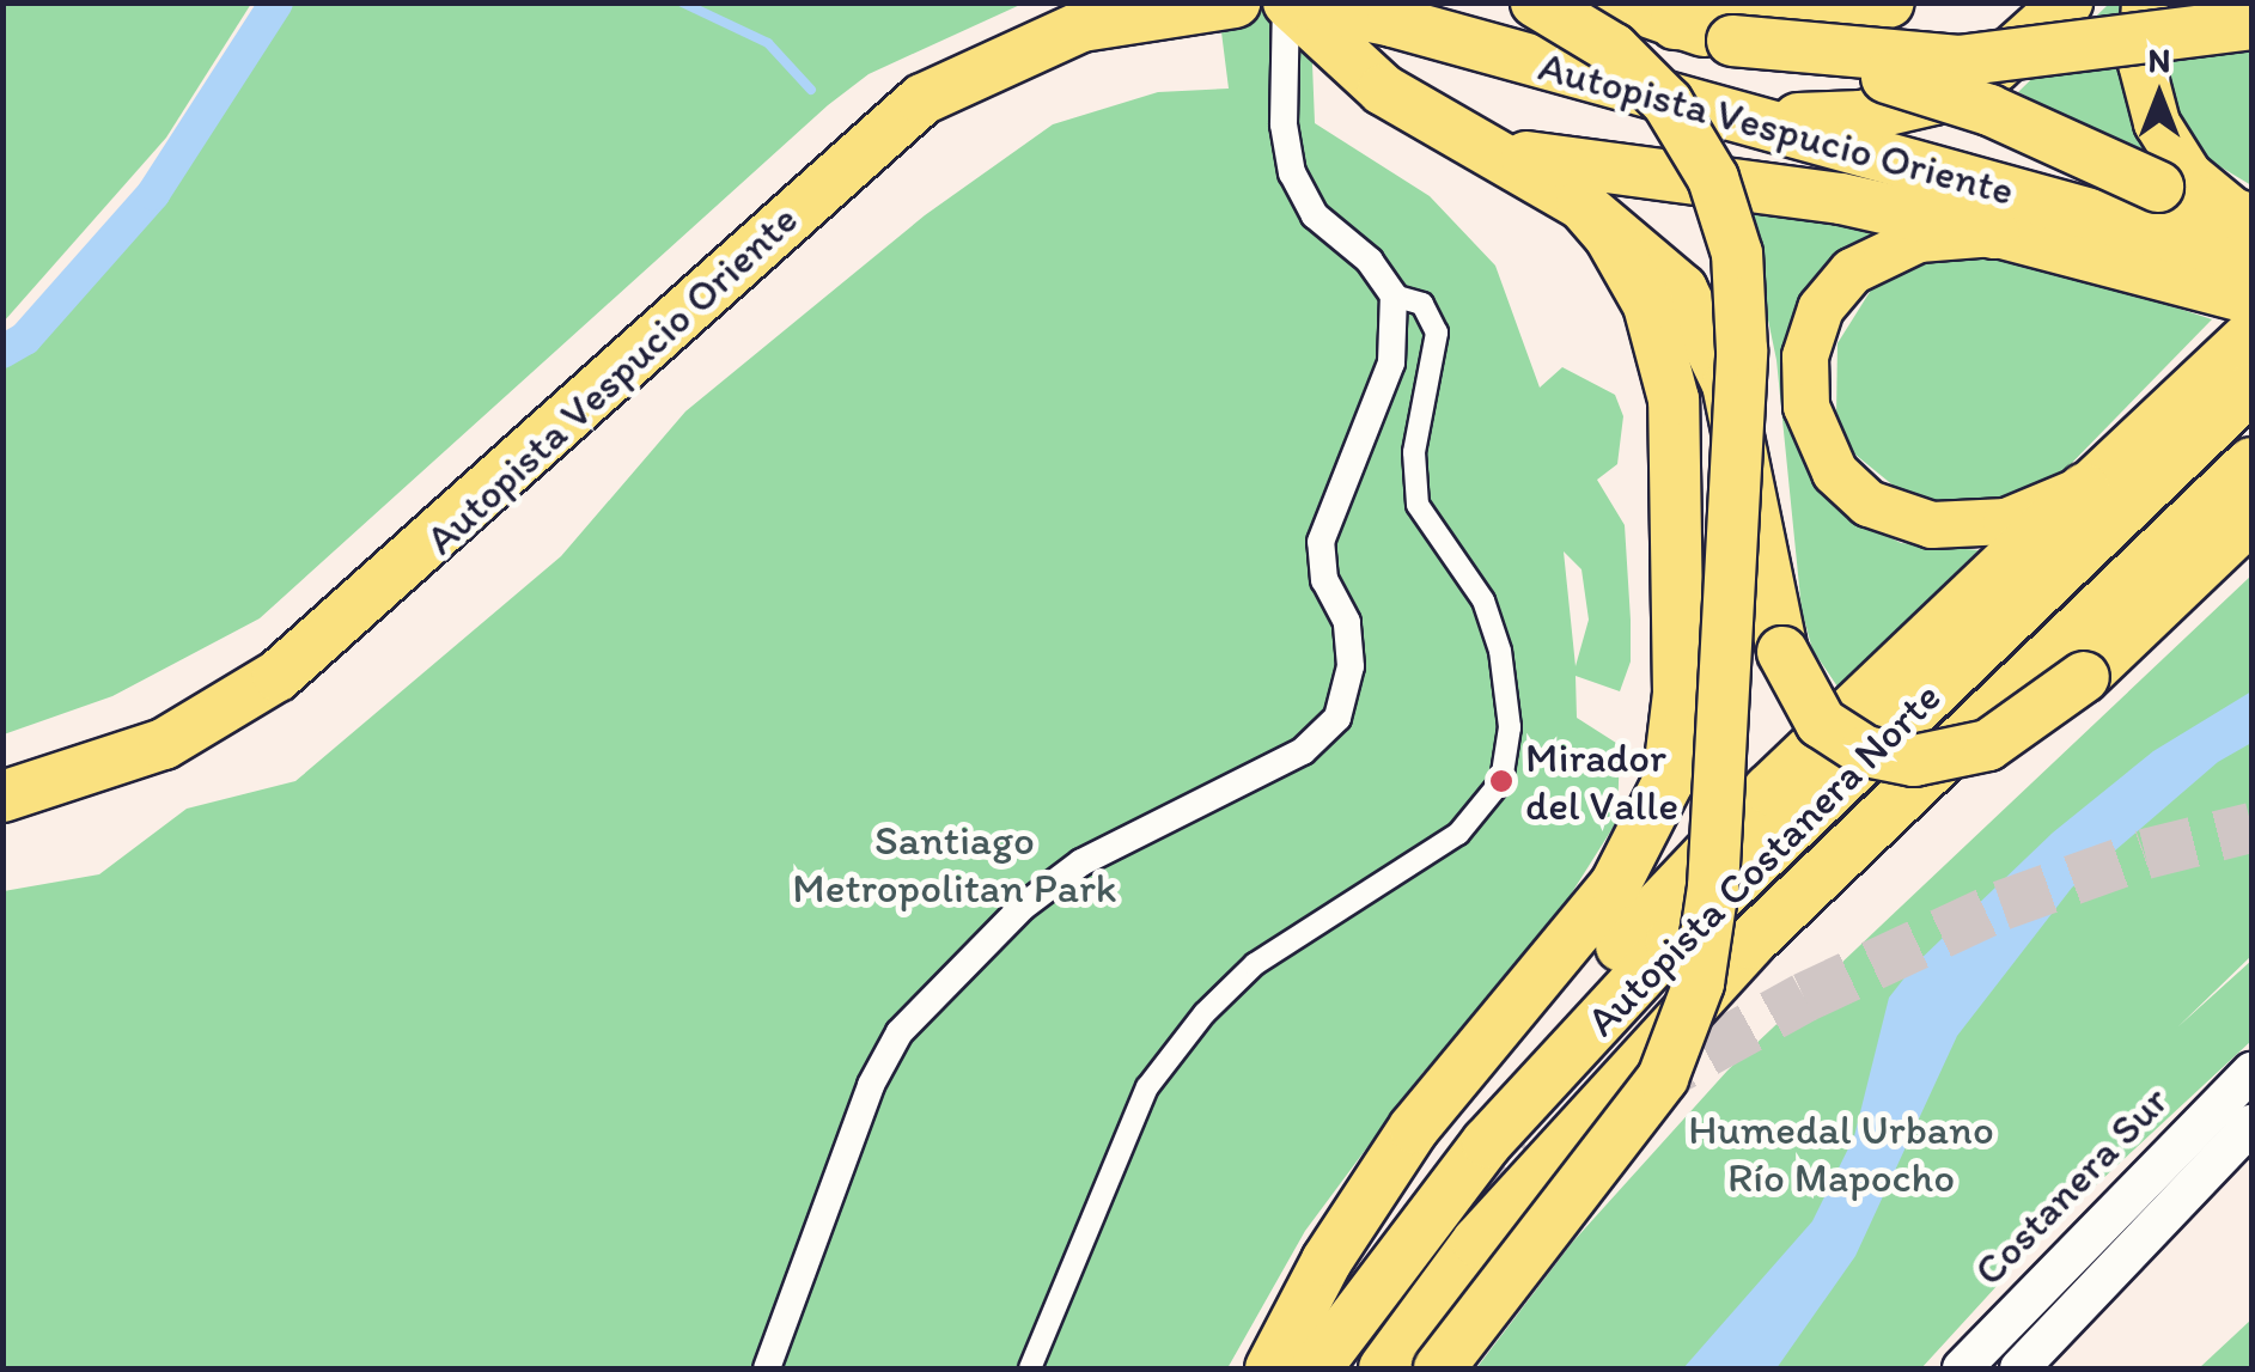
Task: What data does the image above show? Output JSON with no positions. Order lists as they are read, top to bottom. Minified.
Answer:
{"streets":{"highway":["Autopista Vespucio Oriente","Autopista Costanera Norte"],"main road":["Costanera Sur"]},"parks":["Santiago Metropolitan Park","Humedal Urbano Río Mapocho"],"places":["Mirador del Valle"],"north":"top"}
